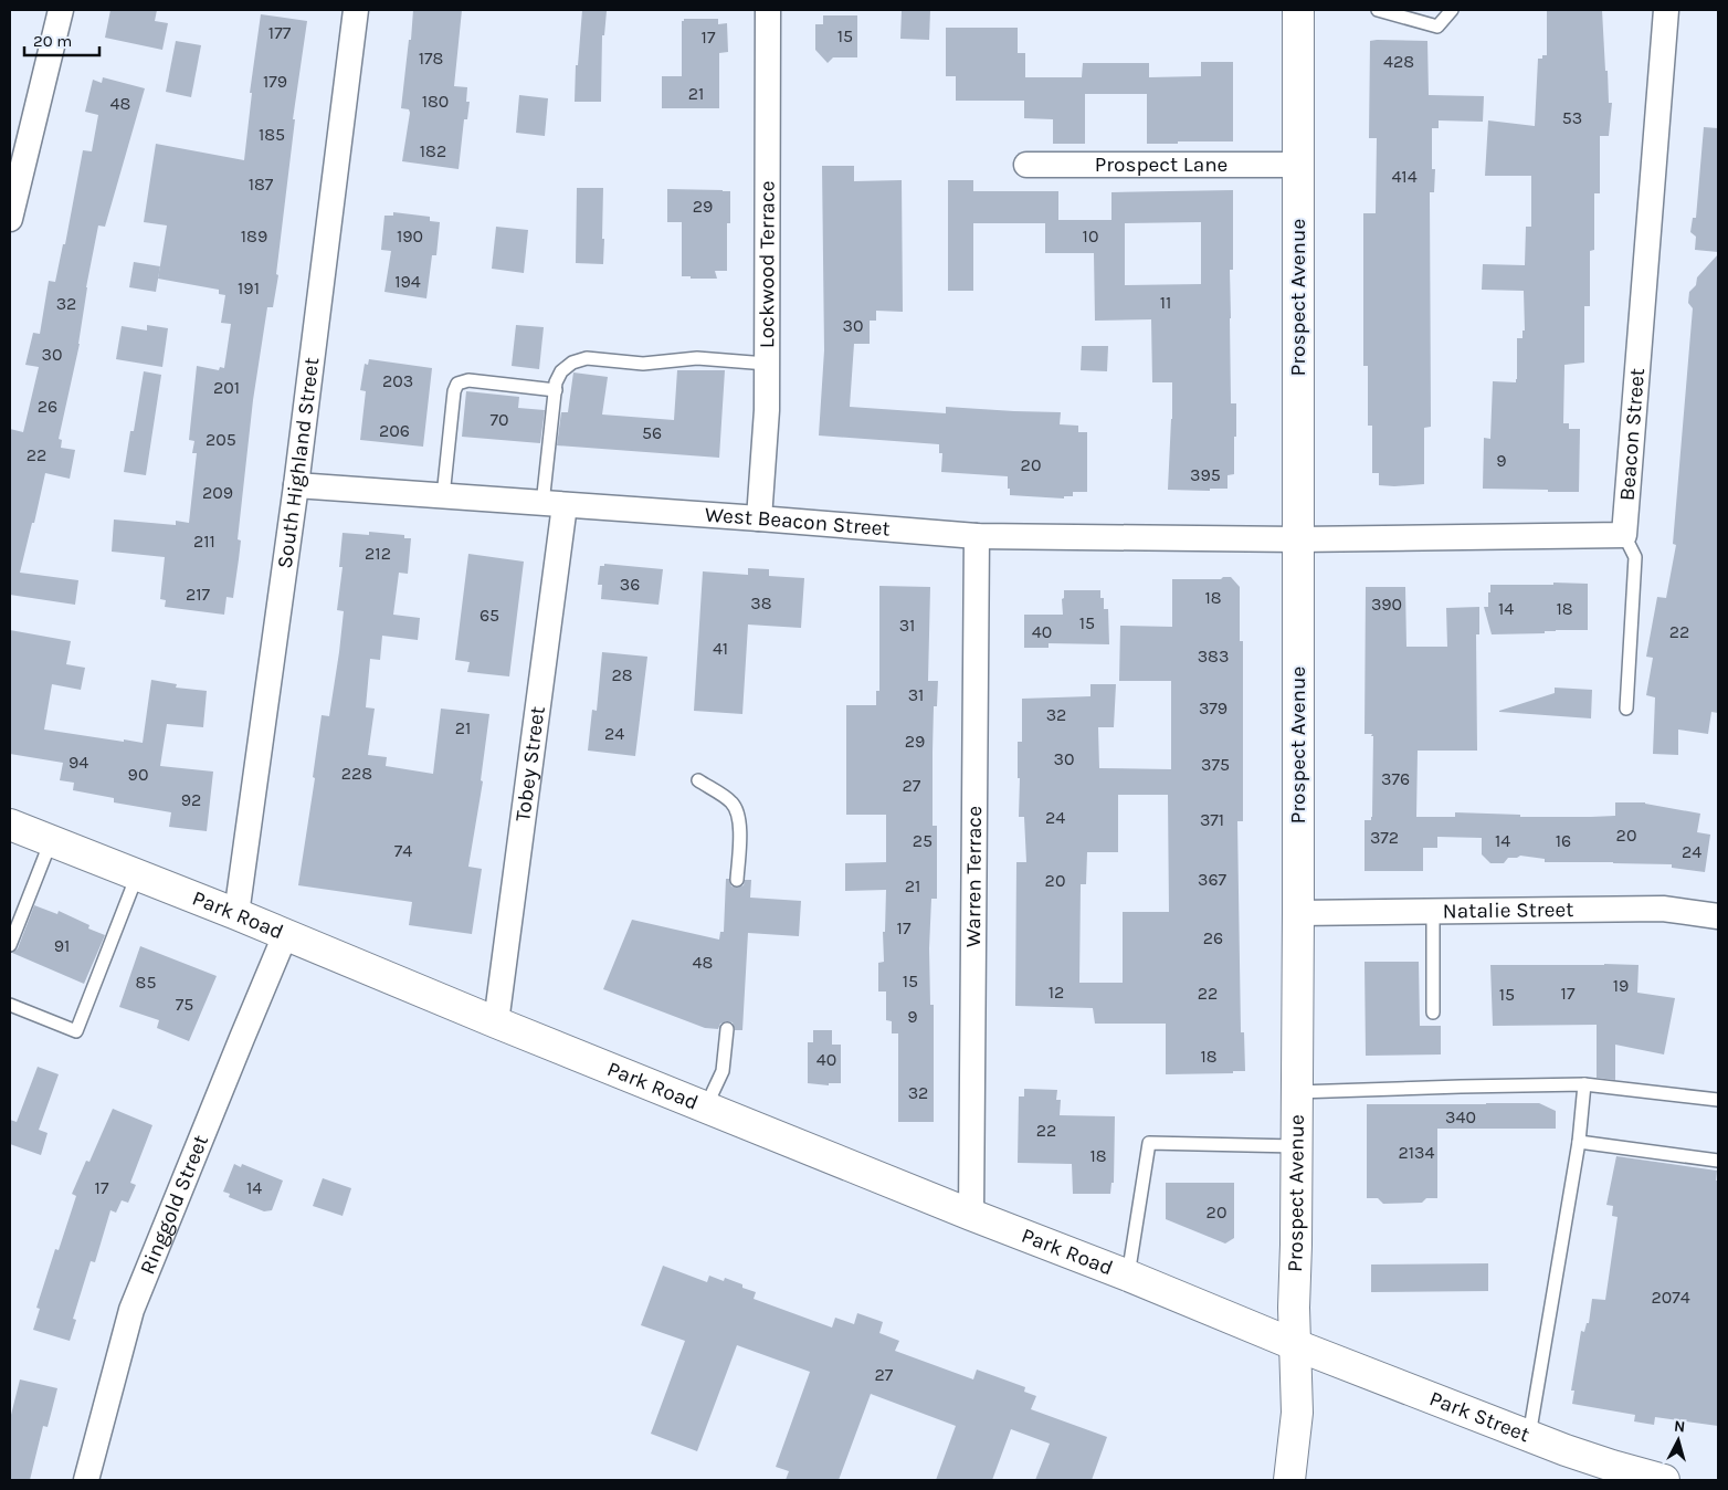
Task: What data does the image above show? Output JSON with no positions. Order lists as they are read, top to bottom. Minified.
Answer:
{"streets":{"main road":["Prospect Avenue","Park Road","Park Street"],"street":["Prospect Lane","Lockwood Terrace","Beacon Street","South Highland Street","West Beacon Street","Tobey Street","Warren Terrace","Natalie Street","Ringgold Street"]},"crossings":[["Prospect Lane","Prospect Avenue"],["Lockwood Terrace","West Beacon Street"],["Prospect Avenue","West Beacon Street"],["Prospect Avenue","Natalie Street"],["Prospect Avenue","Park Road"],["Prospect Avenue","Park Street"],["South Highland Street","West Beacon Street"],["South Highland Street","Park Road"],["West Beacon Street","Tobey Street"],["West Beacon Street","Warren Terrace"],["Tobey Street","Park Road"],["Warren Terrace","Park Road"],["Park Road","Ringgold Street"],["Park Road","Park Street"]],"house_numbers":["177","15","17","178","428","179","21","180","48","53","185","182","414","187","29","189","190","10","194","191","11","32","30","30","203","201","26","70","206","56","205","22","9","20","395","209","211","212","36","217","18","38","390","14","18","65","15","31","40","22","41","383","28","31","379","32","21","24","29","30","94","375","228","90","376","27","92","24","371","20","372","25","14","16","74","24","367","20","21","17","26","91","48","15","85","19","12","22","17","15","75","9","18","40","32","340","22","2134","18","17","14","20","2074","27"],"scale_bar":"20 m","north":"top"}
